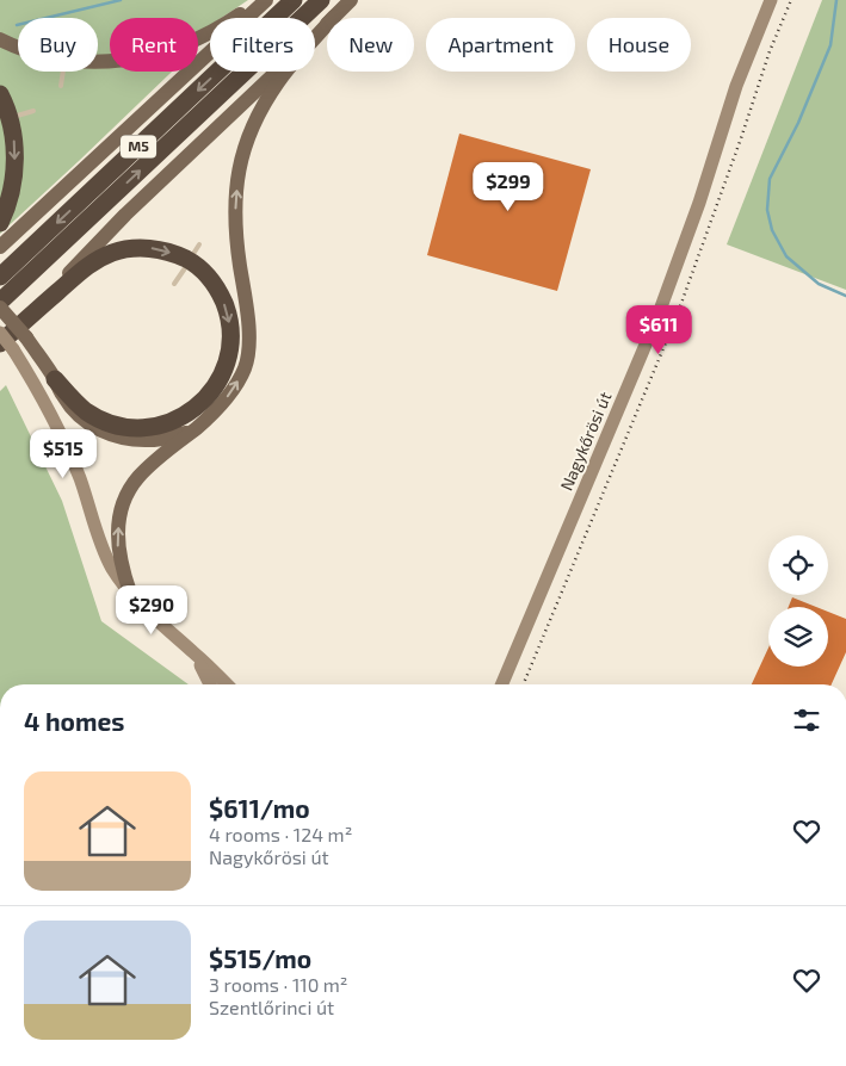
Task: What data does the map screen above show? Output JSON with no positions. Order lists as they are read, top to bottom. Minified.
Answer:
{"streets":{"highway":["M5"],"main road":["Nagykőrösi út"]},"page":{"chip":["Buy","Rent","Filters","New","Apartment","House"],"price":["$299","$611","$515","$290"],"heading":"4 homes","list":[{"name":"$611/mo","note":"4 rooms · 124 m² · Nagykőrösi út"},{"name":"$515/mo","note":"3 rooms · 110 m² · Szentlőrinci út"}]}}
